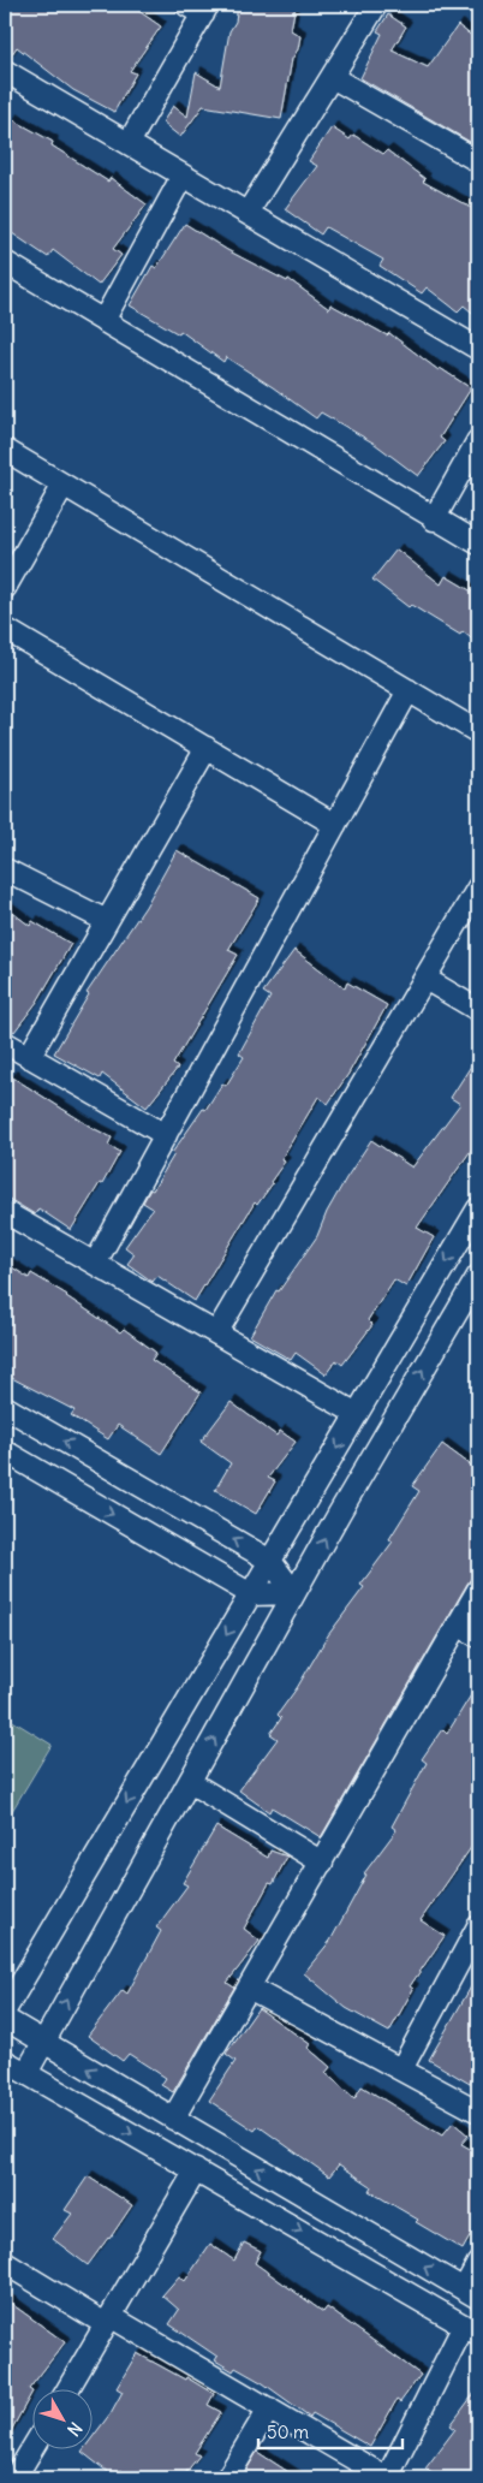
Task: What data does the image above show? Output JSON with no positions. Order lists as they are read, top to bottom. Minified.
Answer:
{"scale_bar":"50 m","north":"bottom right"}
